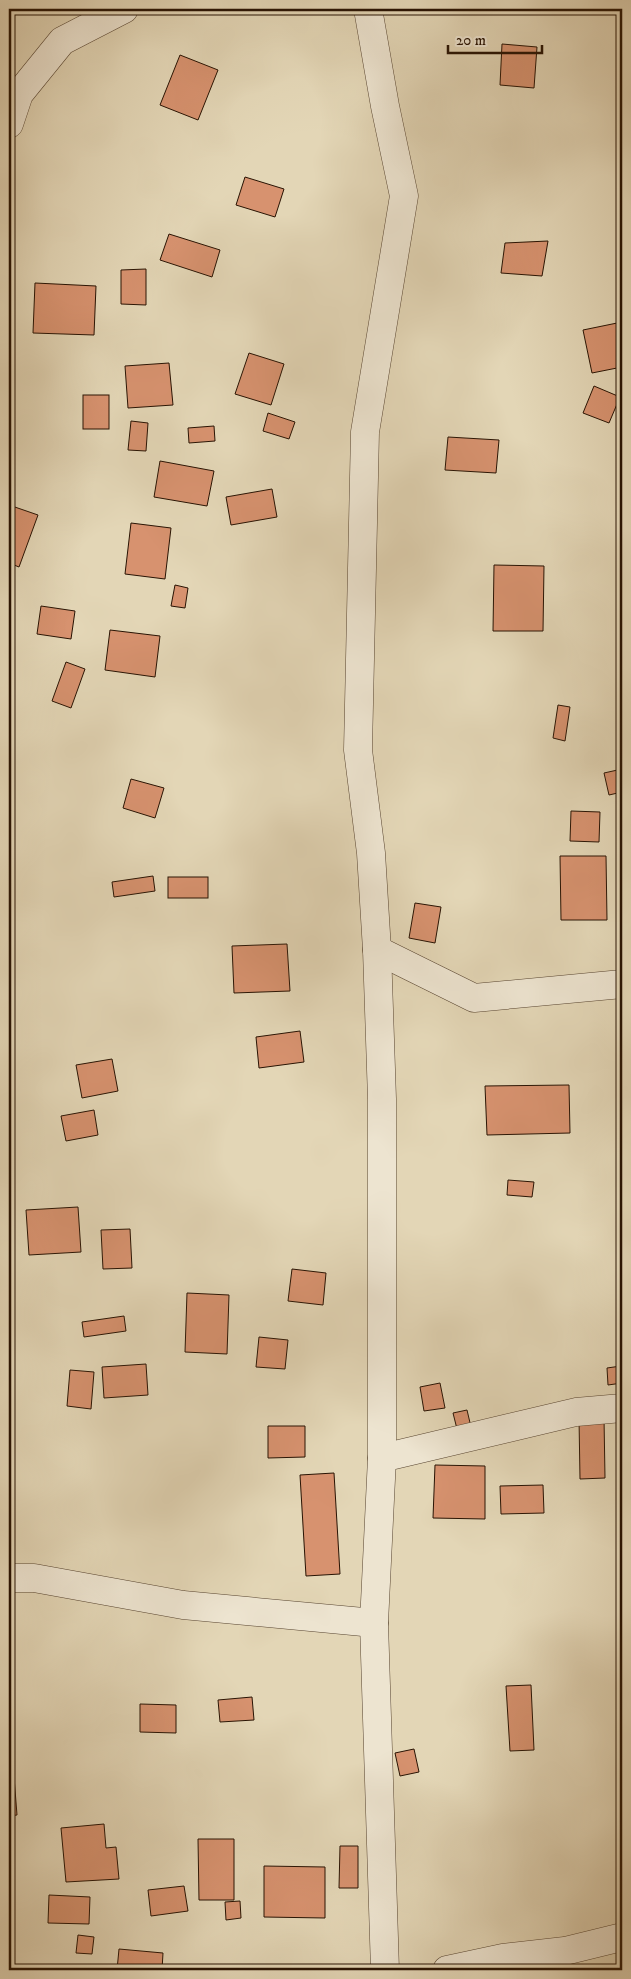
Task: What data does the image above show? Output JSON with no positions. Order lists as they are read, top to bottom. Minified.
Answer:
{"scale_bar":"20 m"}
